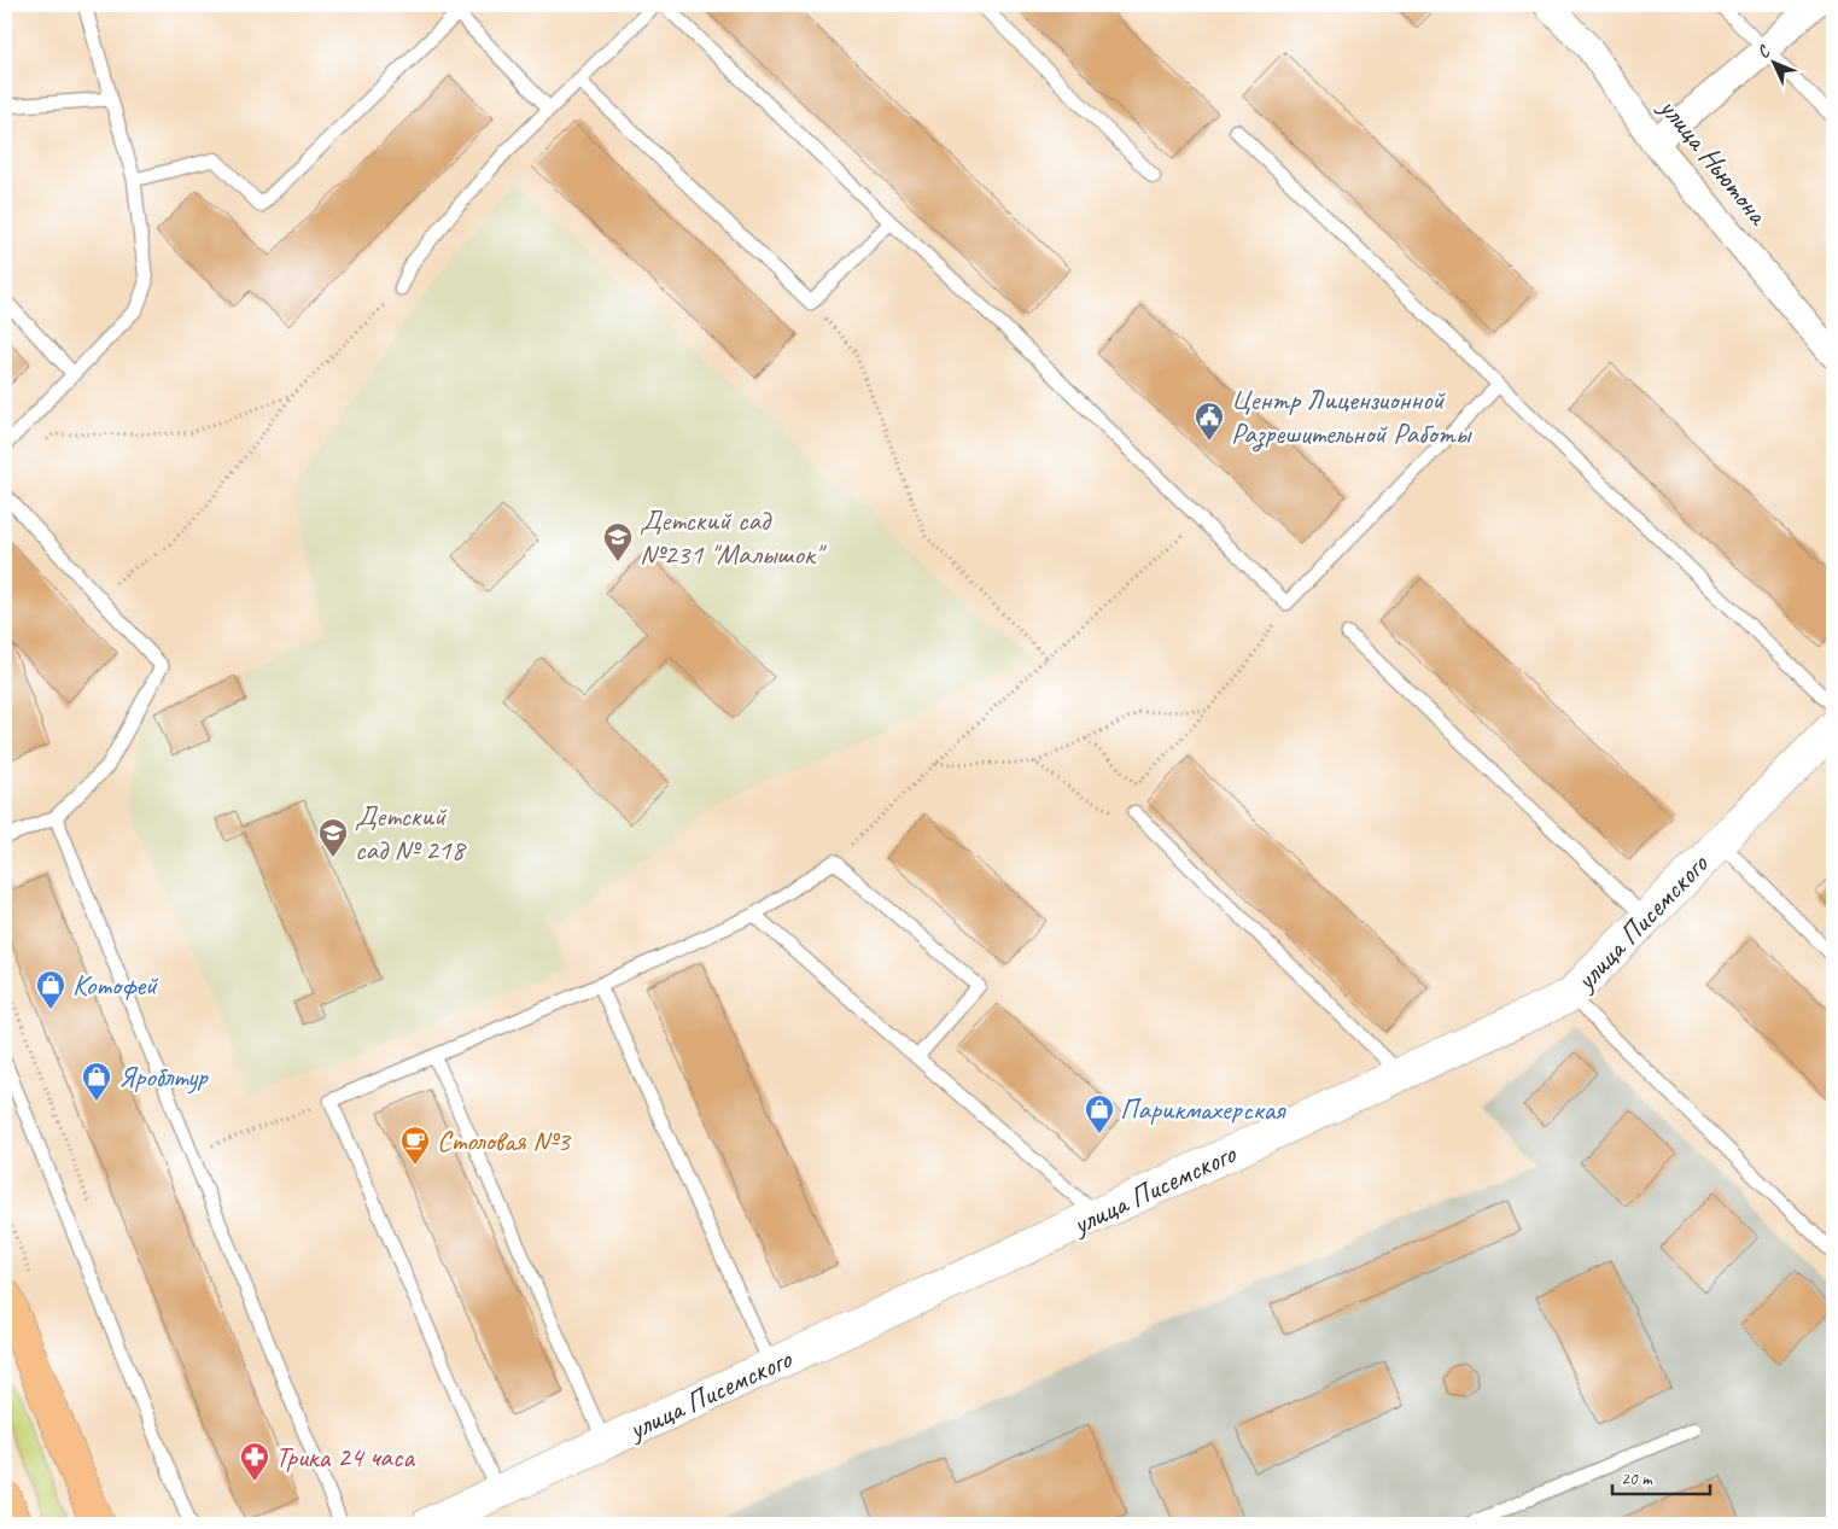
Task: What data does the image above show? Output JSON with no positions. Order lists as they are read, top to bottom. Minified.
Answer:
{"streets":{"street":["улица Ньютона","улица Писемского"]},"places":{"public building":["Центр Лицензионной Разрешительной Работы"],"school or university":["Детский сад №231 \"Малышок\"","Детский сад № 218"],"shop":["Котофей","Яроблтур","Парикмахерская"],"cafe":["Столовая №3"],"pharmacy":["Трика 24 часа"]},"scale_bar":"20 m","north":"top left"}
